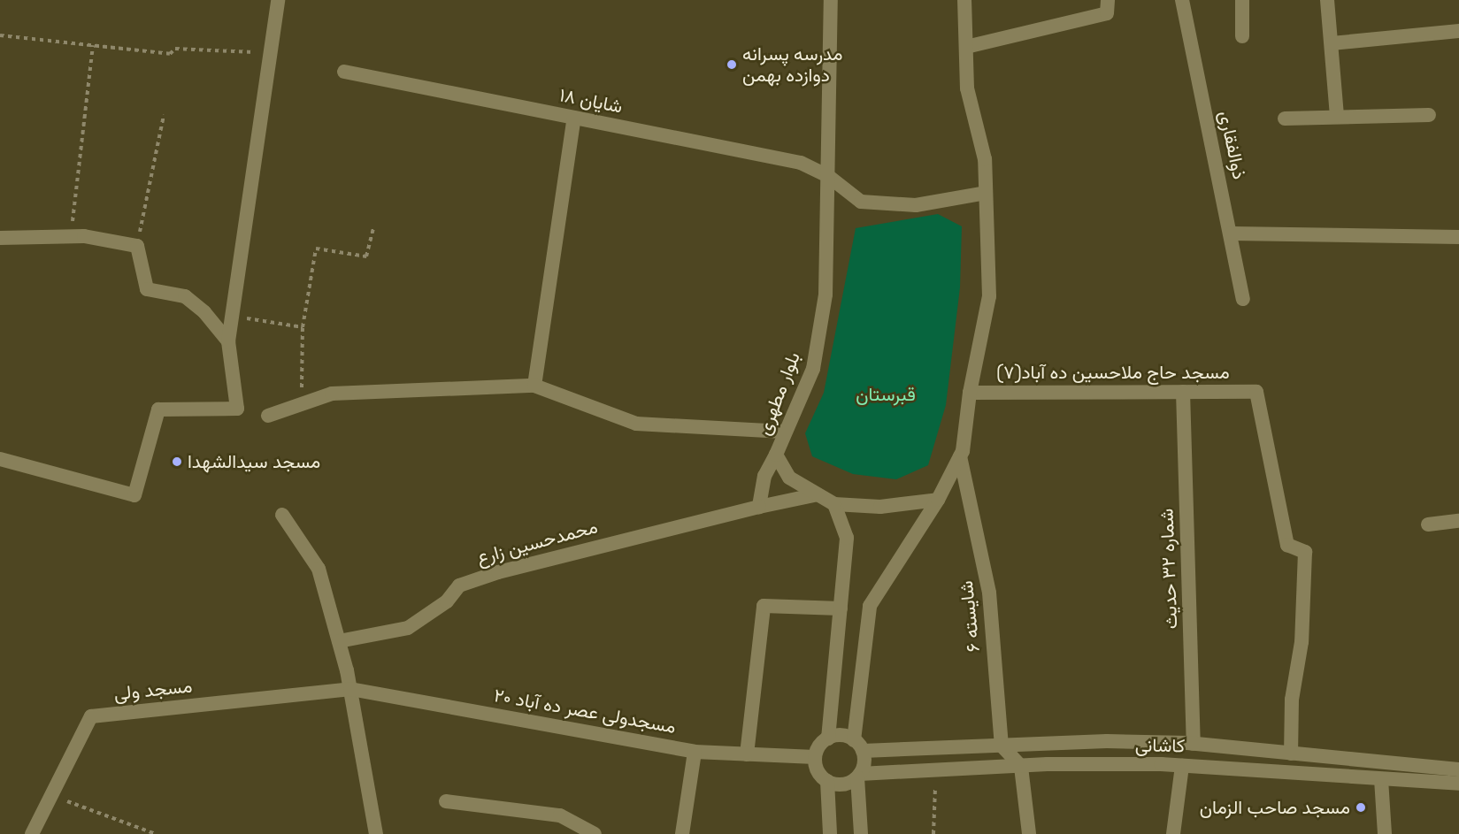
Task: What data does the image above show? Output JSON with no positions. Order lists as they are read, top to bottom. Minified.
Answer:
{"streets":{"street":["شایان ۱۸","ذوالفقاری","مسجد حاج ملاحسین ده آباد(۷)","بلوار مطهری","محمدحسین زارع","شماره ۳۲ حدیث","شایسته ۶","مسجد ولی","مسجدولی عصر ده آباد ۲۰","کاشانی"]},"crossings":[["شایان ۱۸","بلوار مطهری"],["مسجد حاج ملاحسین ده آباد(۷)","شماره ۳۲ حدیث"],["مسجد حاج ملاحسین ده آباد(۷)","کاشانی"],["بلوار مطهری","محمدحسین زارع"],["شماره ۳۲ حدیث","کاشانی"],["شایسته ۶","کاشانی"],["مسجد ولی","مسجدولی عصر ده آباد ۲۰"],["مسجدولی عصر ده آباد ۲۰","کاشانی"]],"parks":["قبرستان"],"places":["مدرسه پسرانه دوازده بهمن","مسجد سیدالشهدا","مسجد صاحب الزمان"]}
